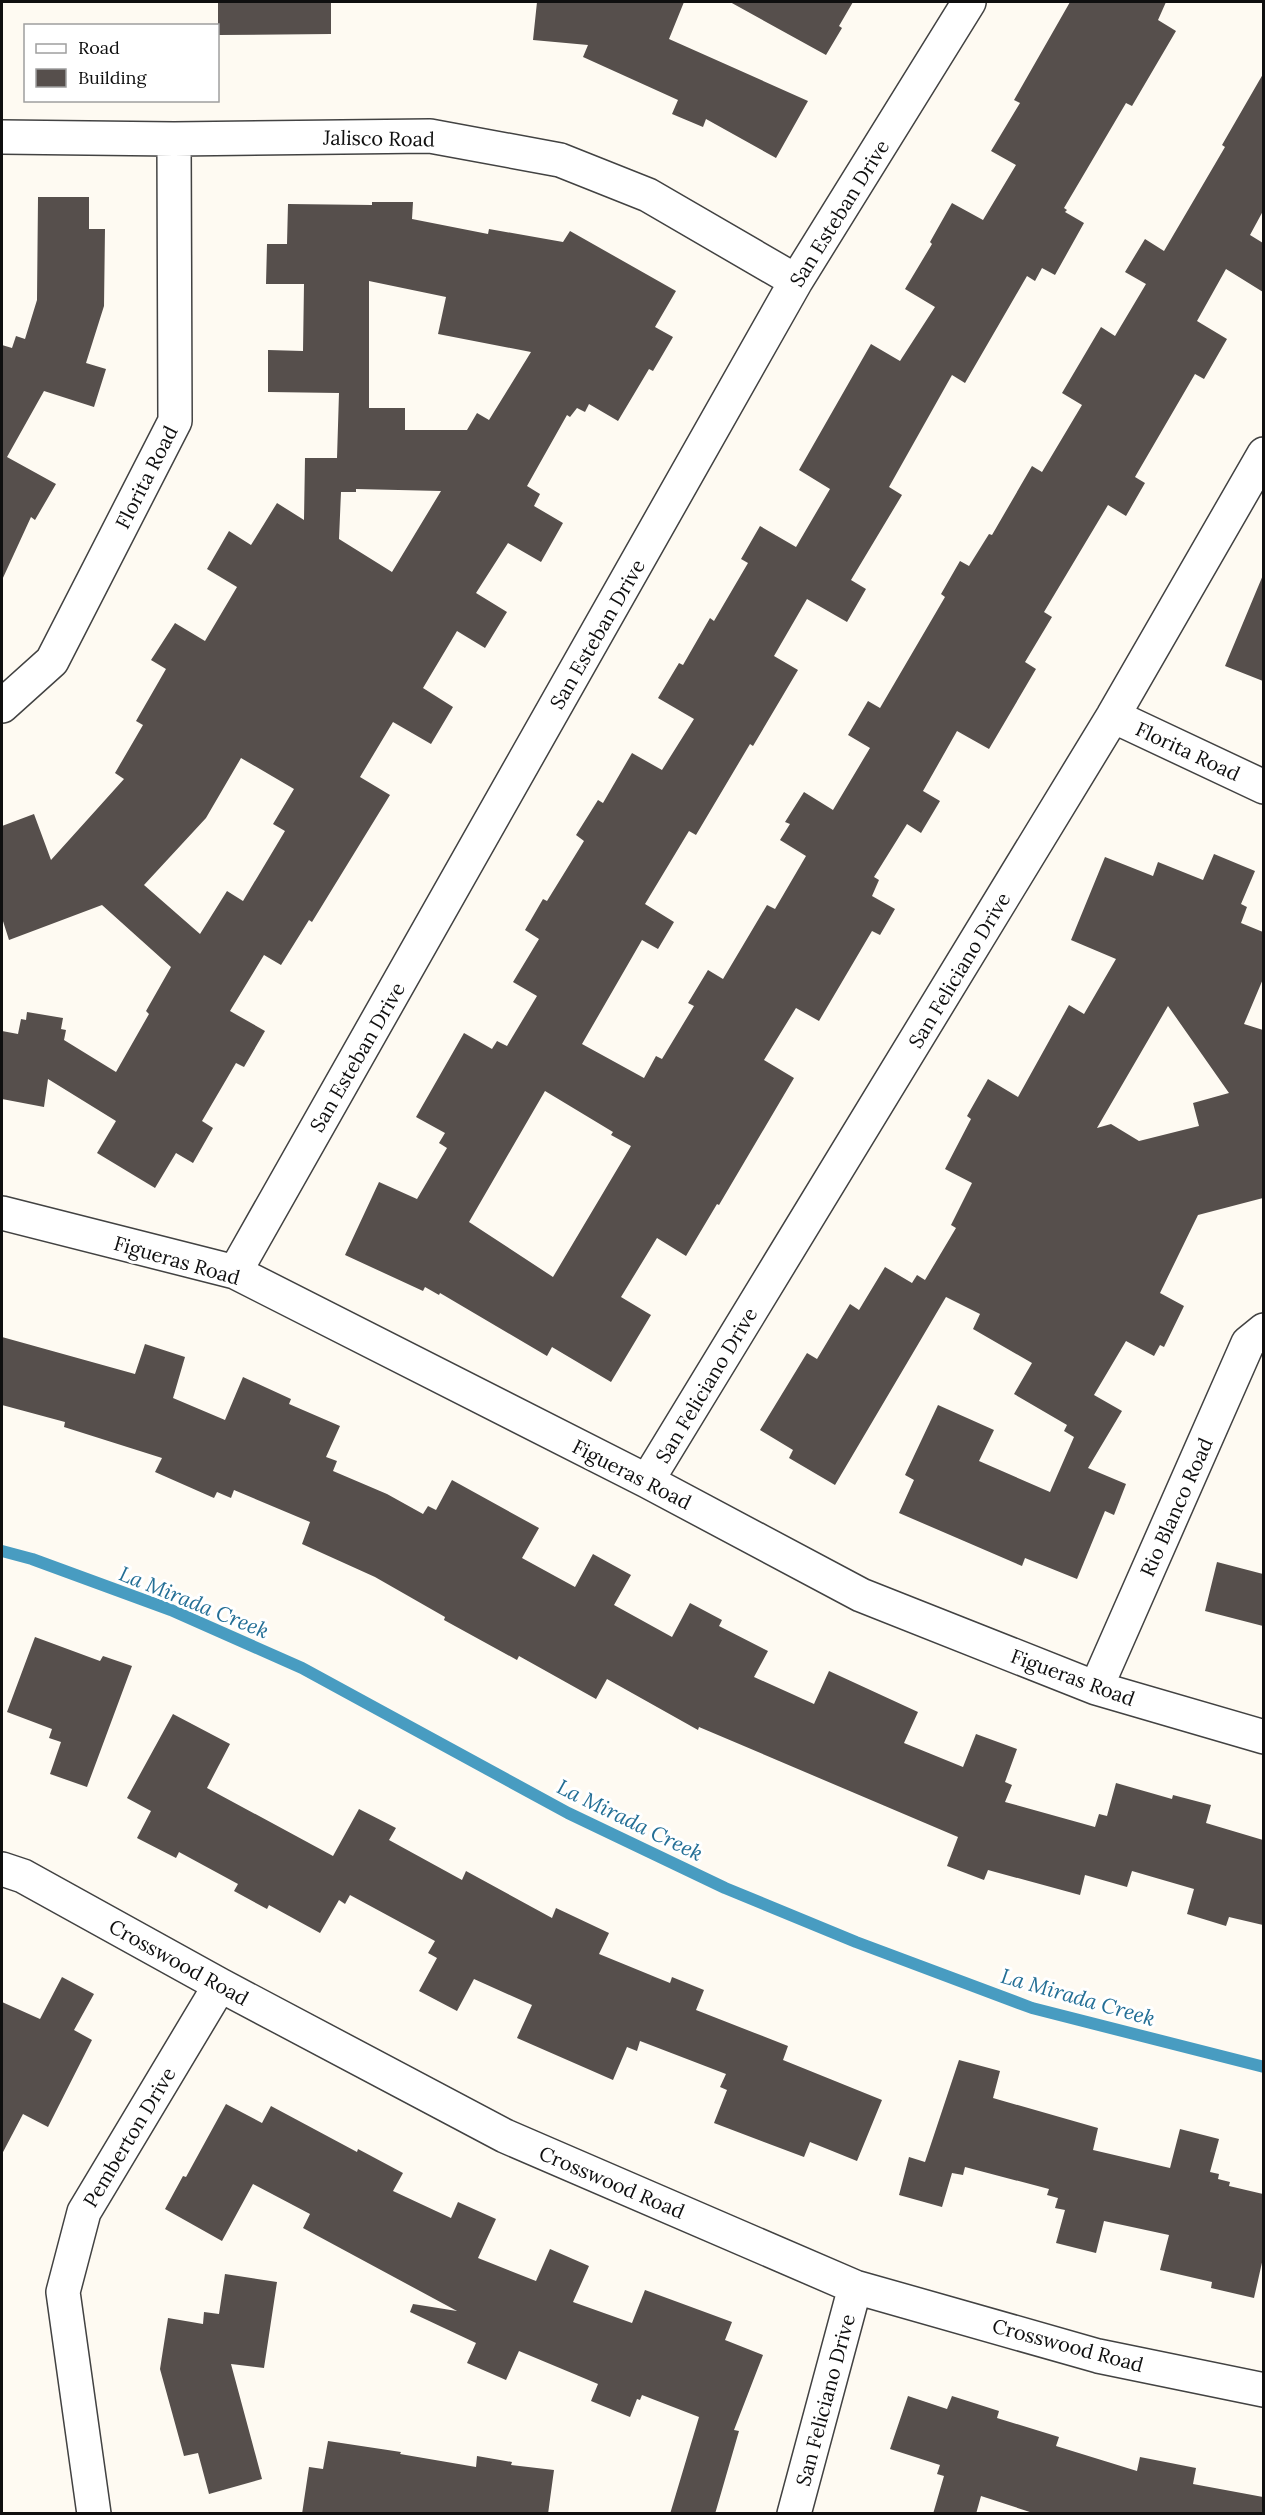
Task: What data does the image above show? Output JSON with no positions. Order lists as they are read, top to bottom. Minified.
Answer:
{"streets":{"street":["Jalisco Road","San Esteban Drive","Florita Road","San Feliciano Drive","Figueras Road","Rio Blanco Road","Crosswood Road","Pemberton Drive"]},"crossings":[["Jalisco Road","San Esteban Drive"],["Jalisco Road","Florita Road"],["San Esteban Drive","Figueras Road"],["Florita Road","San Feliciano Drive"],["San Feliciano Drive","Figueras Road"],["San Feliciano Drive","Crosswood Road"],["Figueras Road","Rio Blanco Road"],["Crosswood Road","Pemberton Drive"]],"water":["La Mirada Creek"],"legend":["Road","Building"]}
